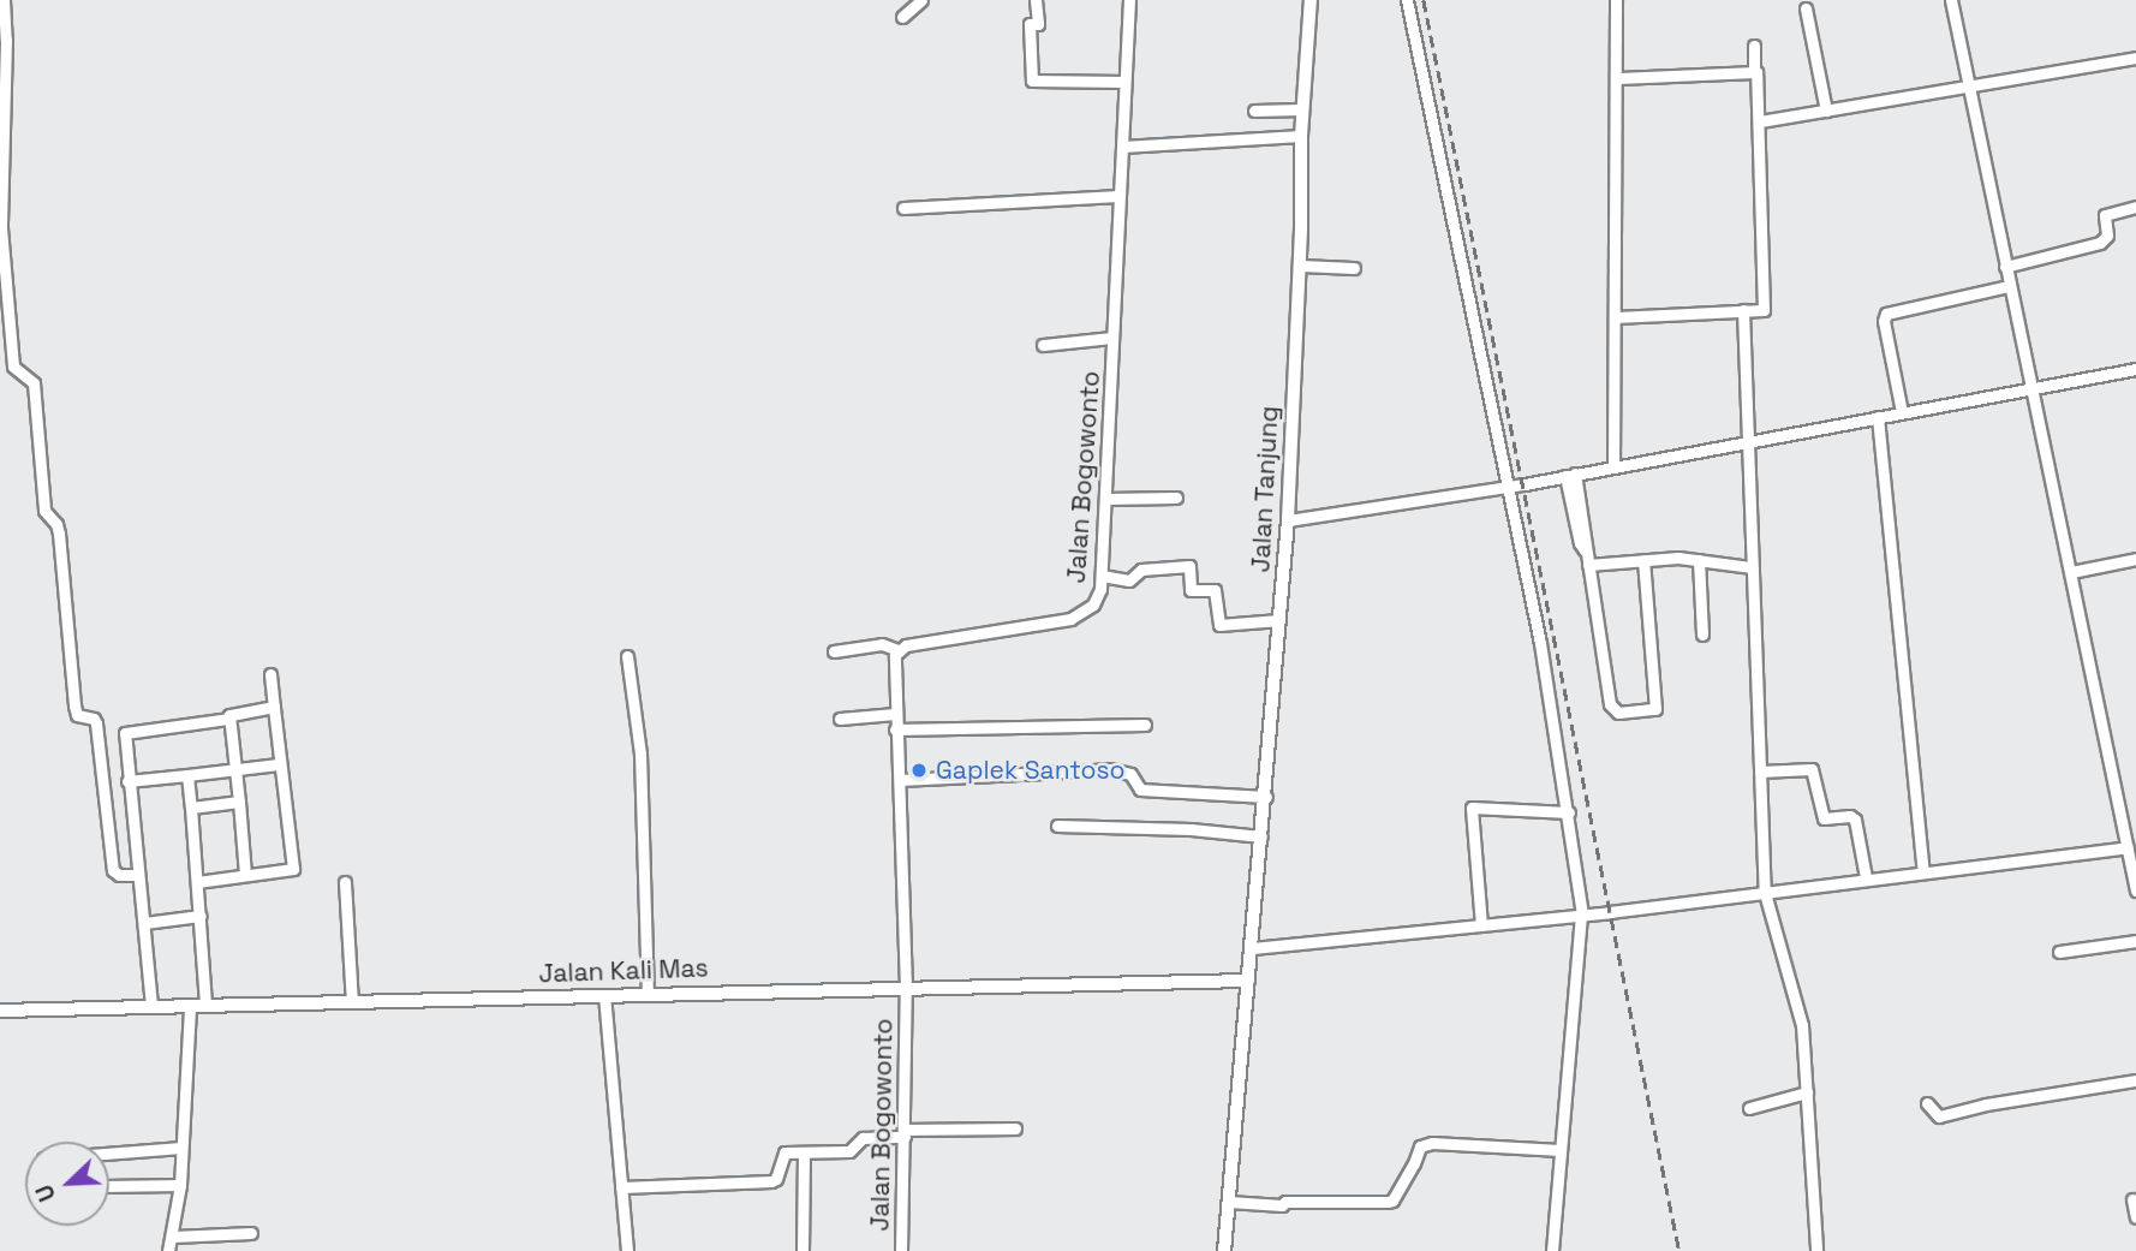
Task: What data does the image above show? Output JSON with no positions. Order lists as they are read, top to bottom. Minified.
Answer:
{"streets":{"main road":["Jalan Tanjung","Jalan Kali Mas"],"street":["Jalan Bogowonto"]},"crossings":[["Jalan Bogowonto","Jalan Kali Mas"],["Jalan Tanjung","Jalan Kali Mas"]],"places":["Gaplek Santoso"],"north":"bottom left"}
